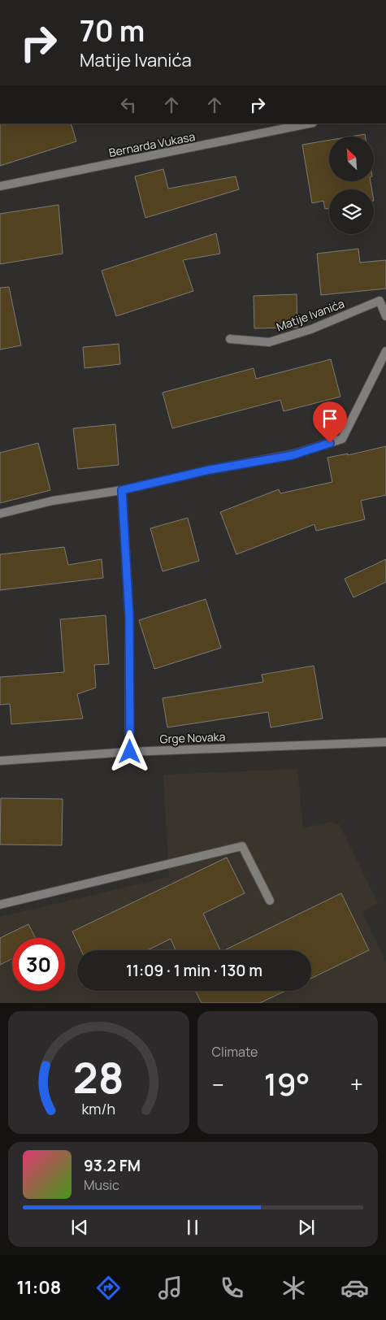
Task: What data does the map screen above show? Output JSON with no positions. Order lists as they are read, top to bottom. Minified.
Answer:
{"streets":{"street":["Bernarda Vukasa","Matije Ivanića","Grge Novaka"]},"north":"top left","page":{"turn":["70 m","Matije Ivanića"],"limit":"30","trip":"11:09 · 1 min · 130 m","tile":"Climate","heat":["−","19°","+"],"song":["93.2 FM","Music"],"tabs":"11:08","gauge":["28","km/h"]}}
